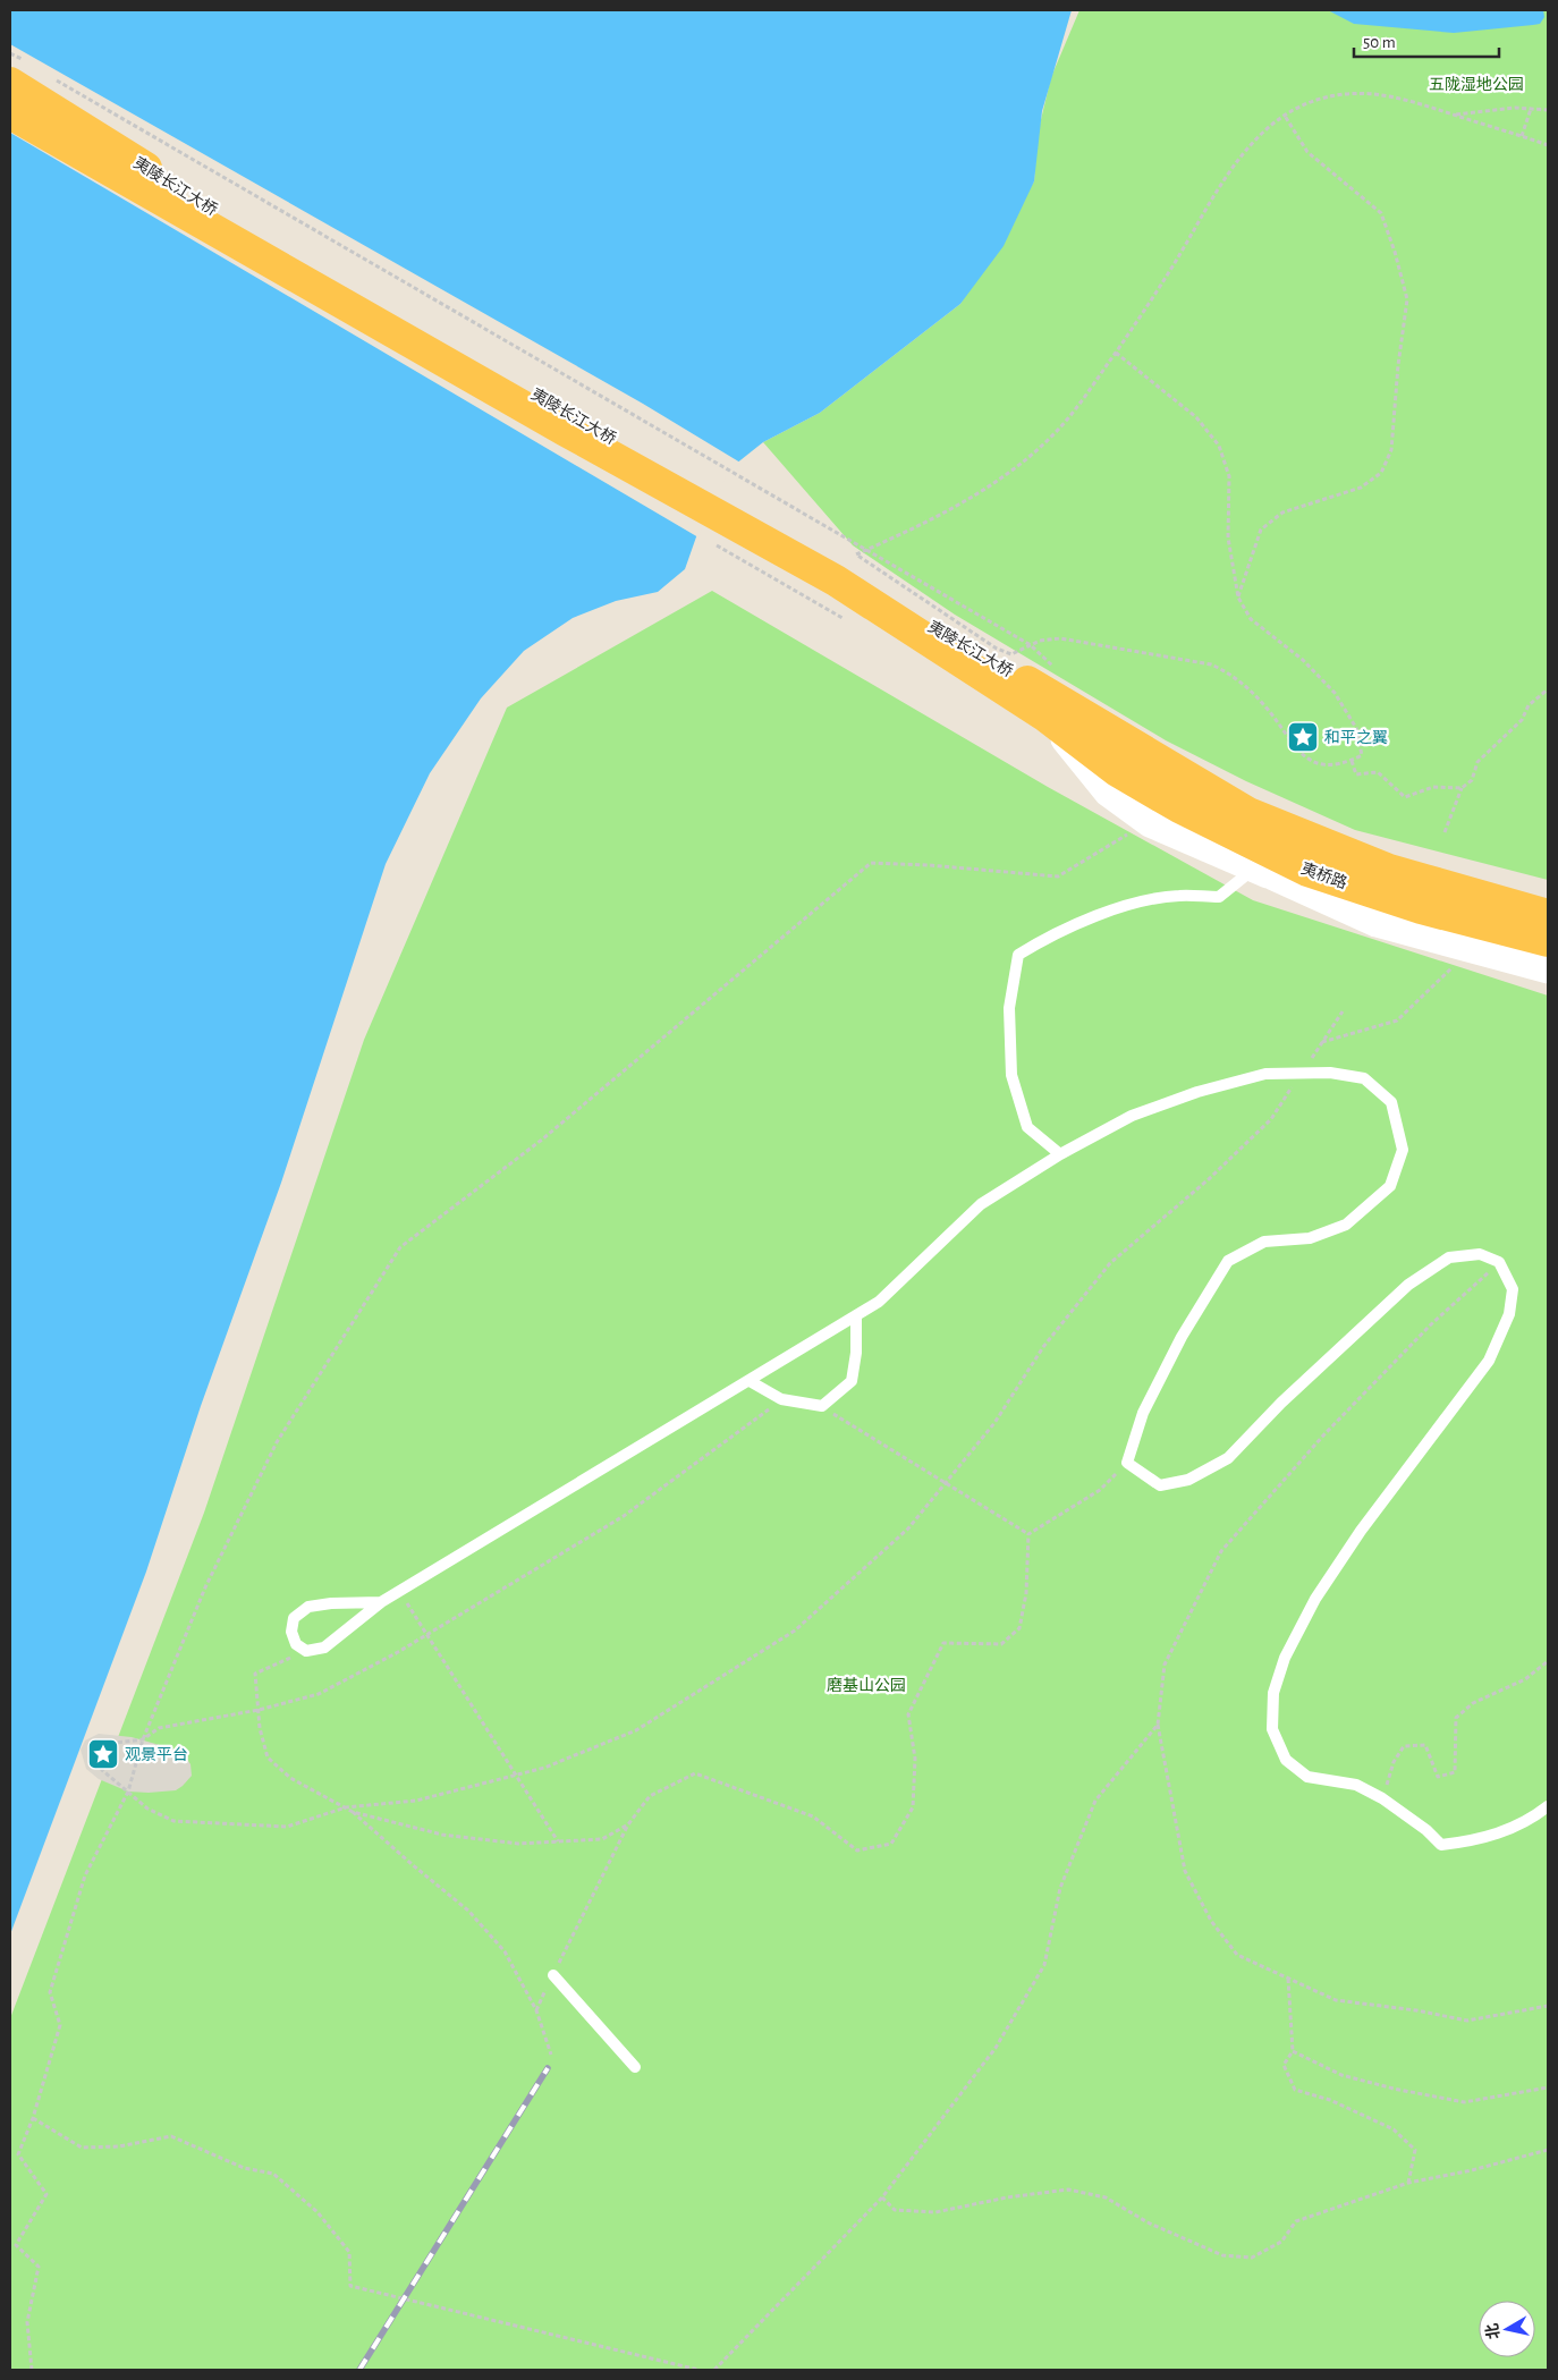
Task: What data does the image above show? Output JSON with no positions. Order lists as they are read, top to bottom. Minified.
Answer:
{"streets":{"highway":["夷陵长江大桥","夷桥路"]},"crossings":[["夷陵长江大桥","夷桥路"]],"parks":["五陇湿地公园","磨基山公园"],"places":{"place":["和平之翼","观景平台"]},"scale_bar":"50 m","north":"left"}
